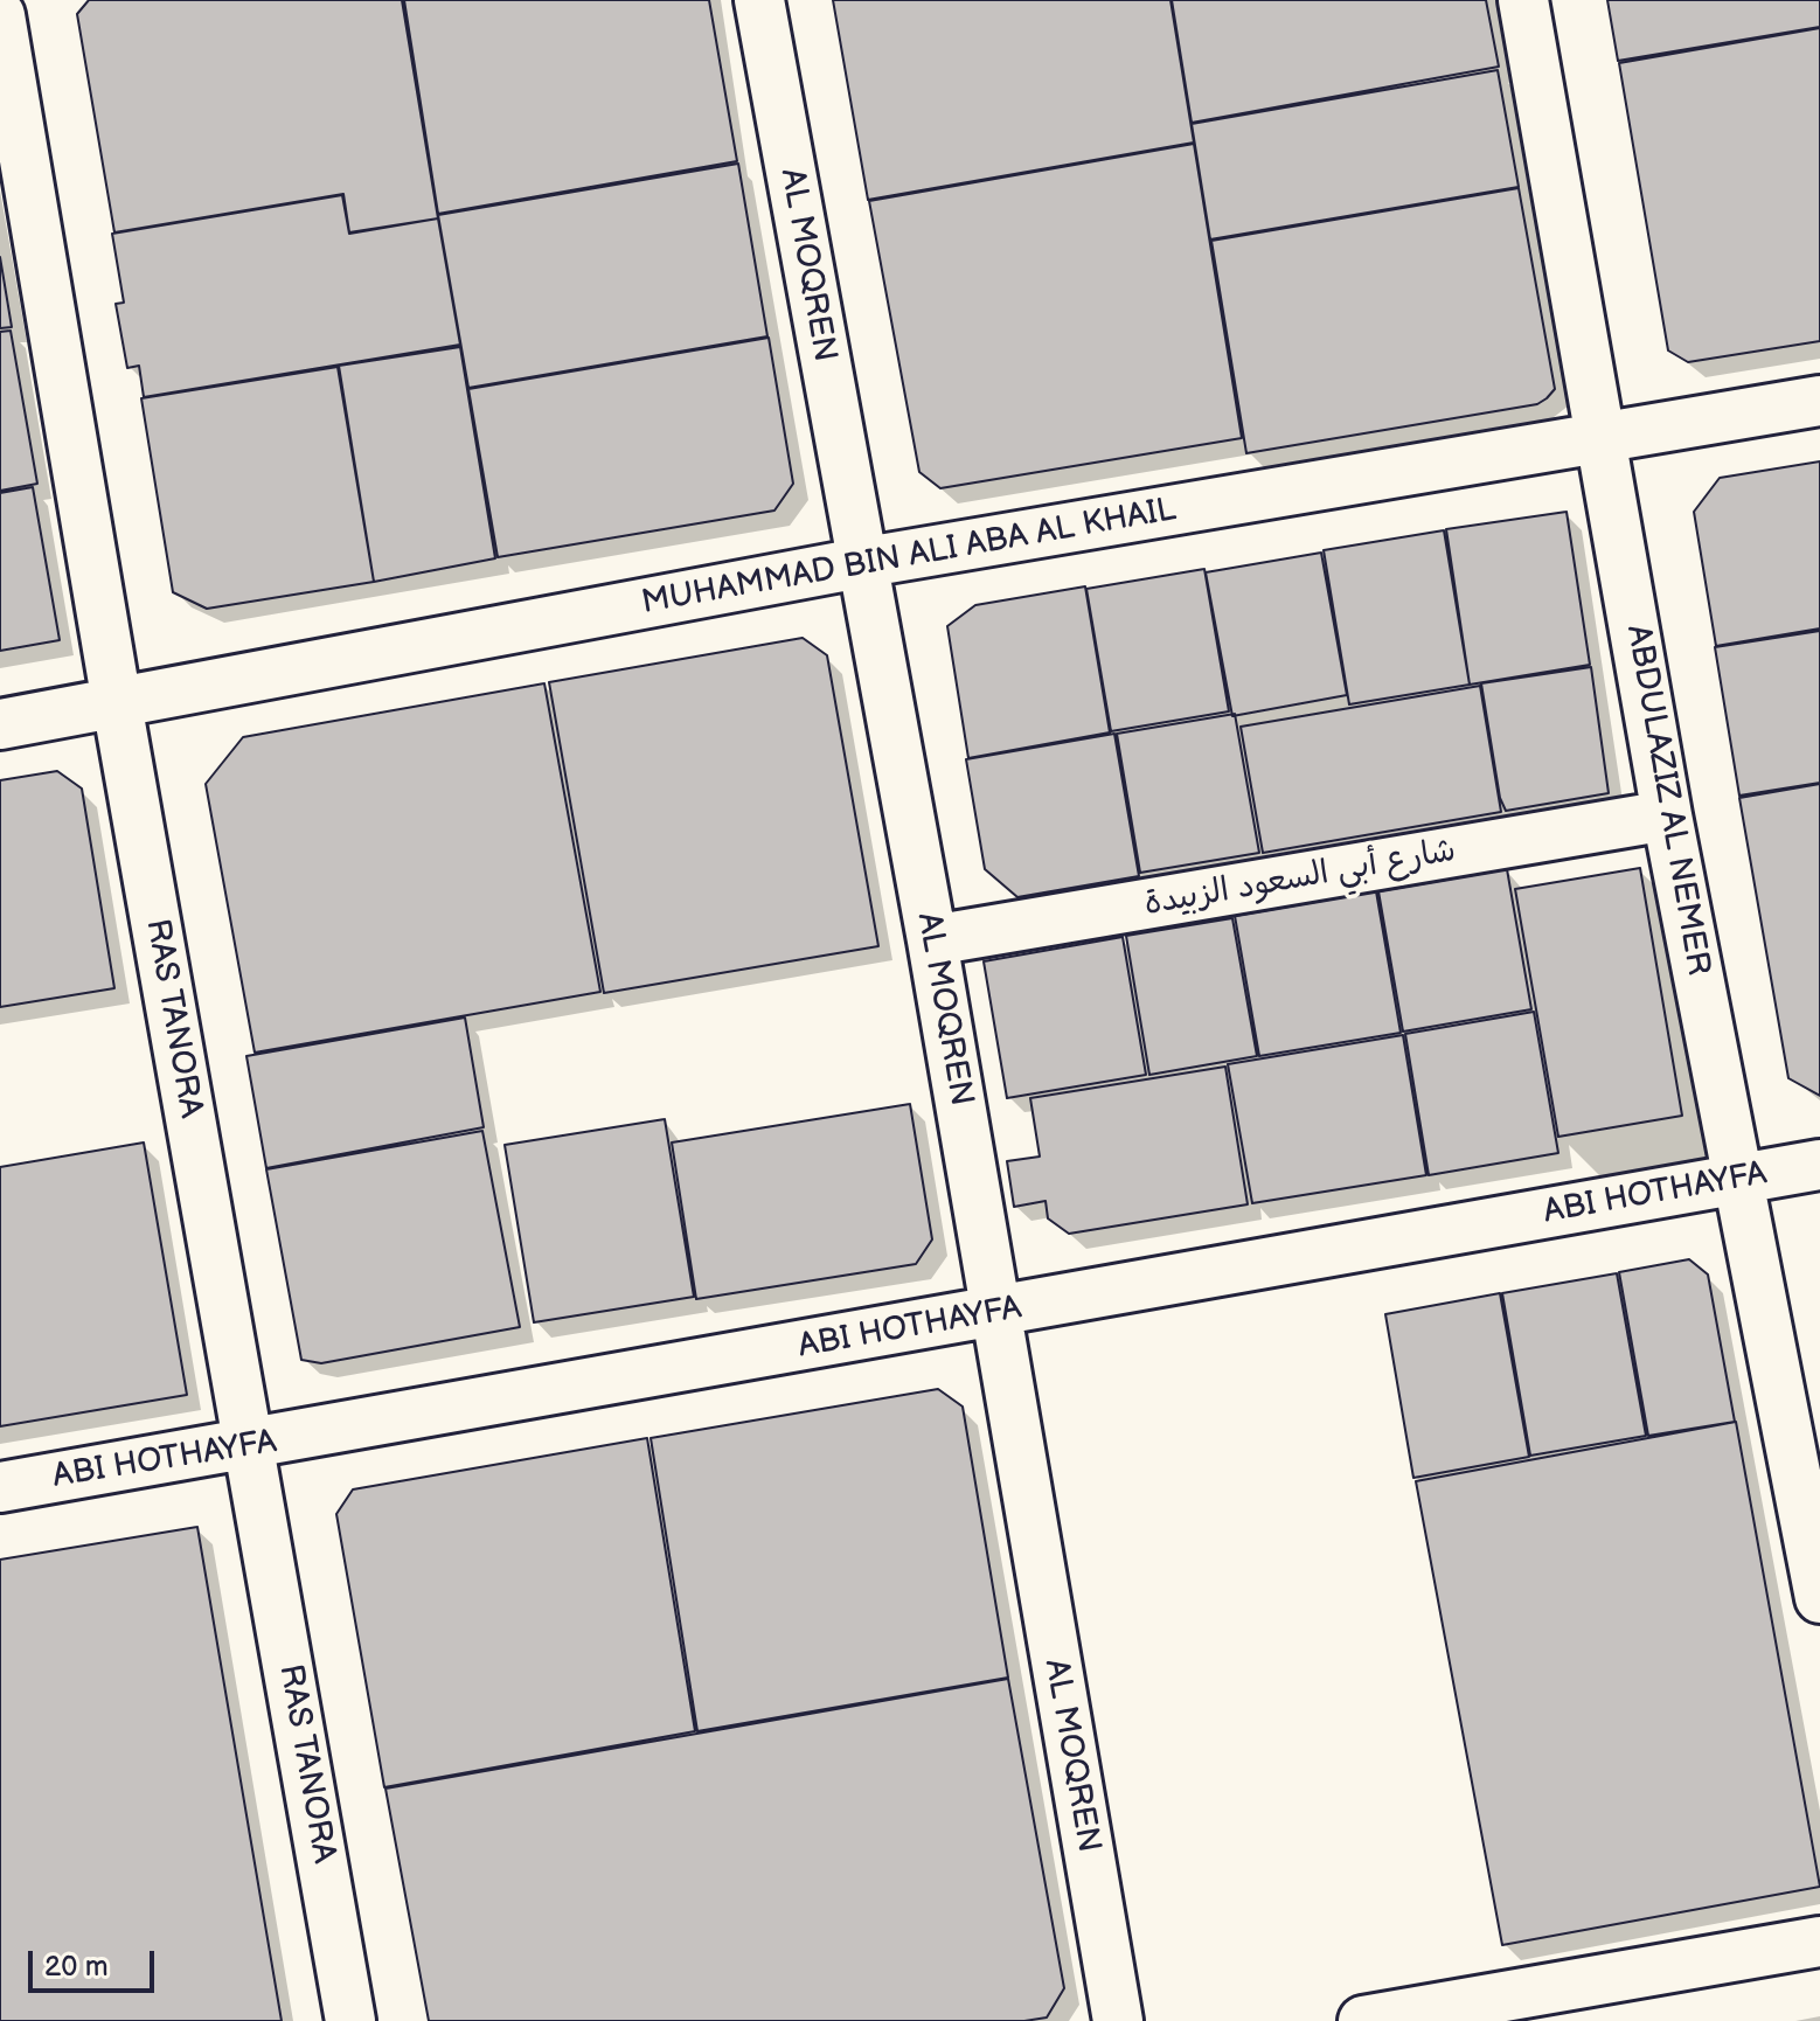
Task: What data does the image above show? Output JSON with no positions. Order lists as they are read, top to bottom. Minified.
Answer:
{"streets":{"street":["AL MOQREN","MUHAMMAD BIN ALI ABA AL KHAIL","ABDULAZIZ AL NEMER","شارع أبي السعود الزبيدة","RAS TANORA","ABI HOTHAYFA"]},"crossings":[["AL MOQREN","MUHAMMAD BIN ALI ABA AL KHAIL"],["AL MOQREN","شارع أبي السعود الزبيدة"],["AL MOQREN","ABI HOTHAYFA"],["MUHAMMAD BIN ALI ABA AL KHAIL","ABDULAZIZ AL NEMER"],["MUHAMMAD BIN ALI ABA AL KHAIL","RAS TANORA"],["ABDULAZIZ AL NEMER","شارع أبي السعود الزبيدة"],["ABDULAZIZ AL NEMER","ABI HOTHAYFA"],["RAS TANORA","ABI HOTHAYFA"]],"scale_bar":"20 m"}
